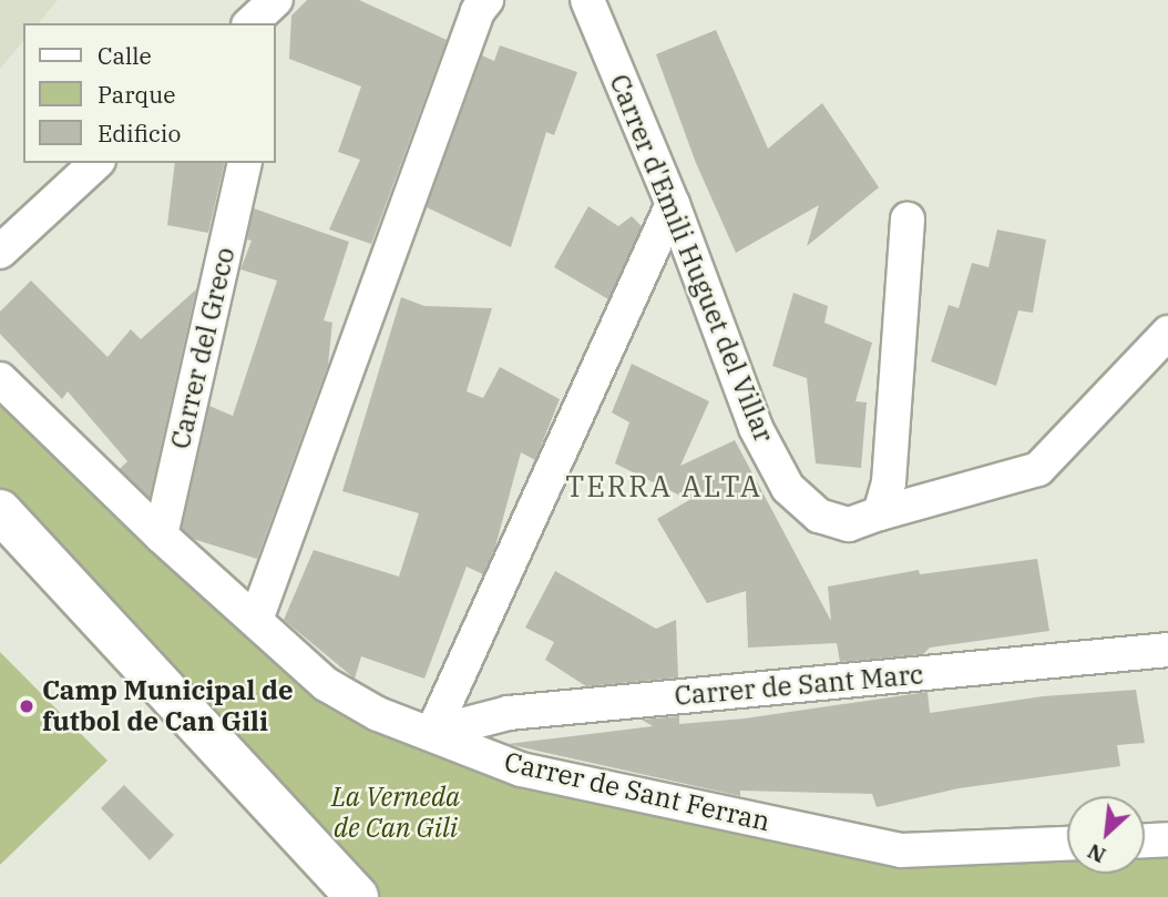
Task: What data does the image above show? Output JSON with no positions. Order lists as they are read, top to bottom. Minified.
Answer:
{"streets":{"street":["Carrer d'Emili Huguet del Villar","Carrer del Greco","Carrer de Sant Marc","Carrer de Sant Ferran"]},"crossings":[["Carrer del Greco","Carrer de Sant Ferran"],["Carrer de Sant Marc","Carrer de Sant Ferran"]],"districts":["TERRA ALTA"],"parks":["La Verneda de Can Gili"],"places":["Camp Municipal de futbol de Can Gili"],"legend":["Calle","Parque","Edificio"],"north":"bottom left"}
